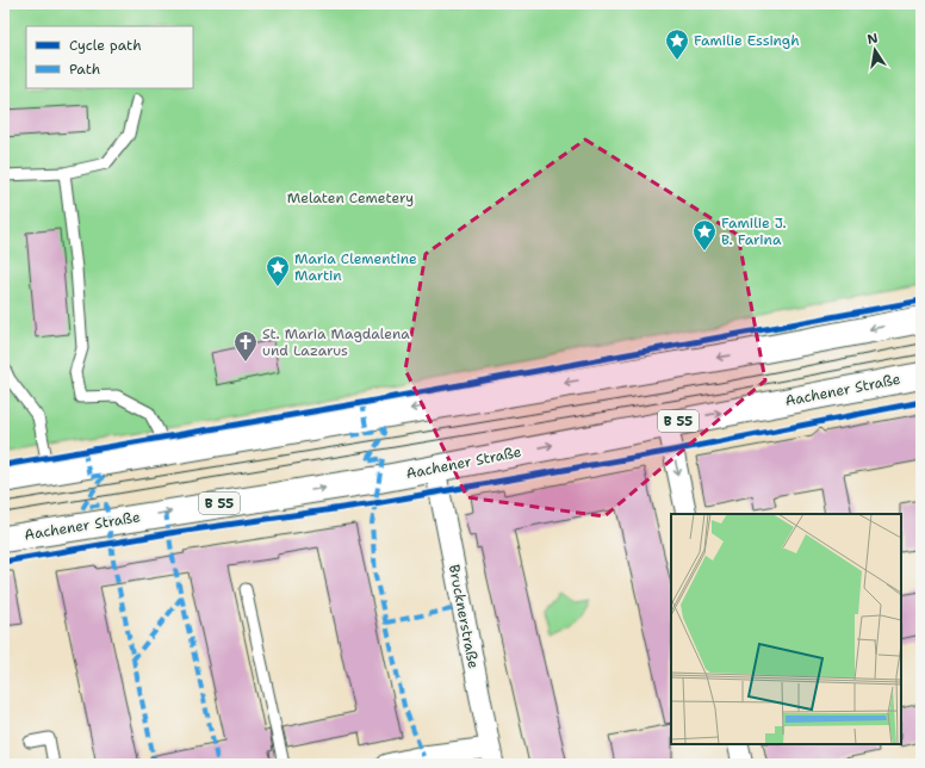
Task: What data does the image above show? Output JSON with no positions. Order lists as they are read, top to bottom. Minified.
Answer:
{"streets":{"main road":["Aachener Straße","B 55"],"street":["Brucknerstraße"]},"crossings":[["Aachener Straße","Brucknerstraße"]],"parks":["Melaten Cemetery"],"places":{"place":["Familie Essingh","Familie J. B. Farina","Maria Clementine Martin"],"church":["St. Maria Magdalena und Lazarus"]},"legend":["Cycle path","Path"],"north":"top"}
